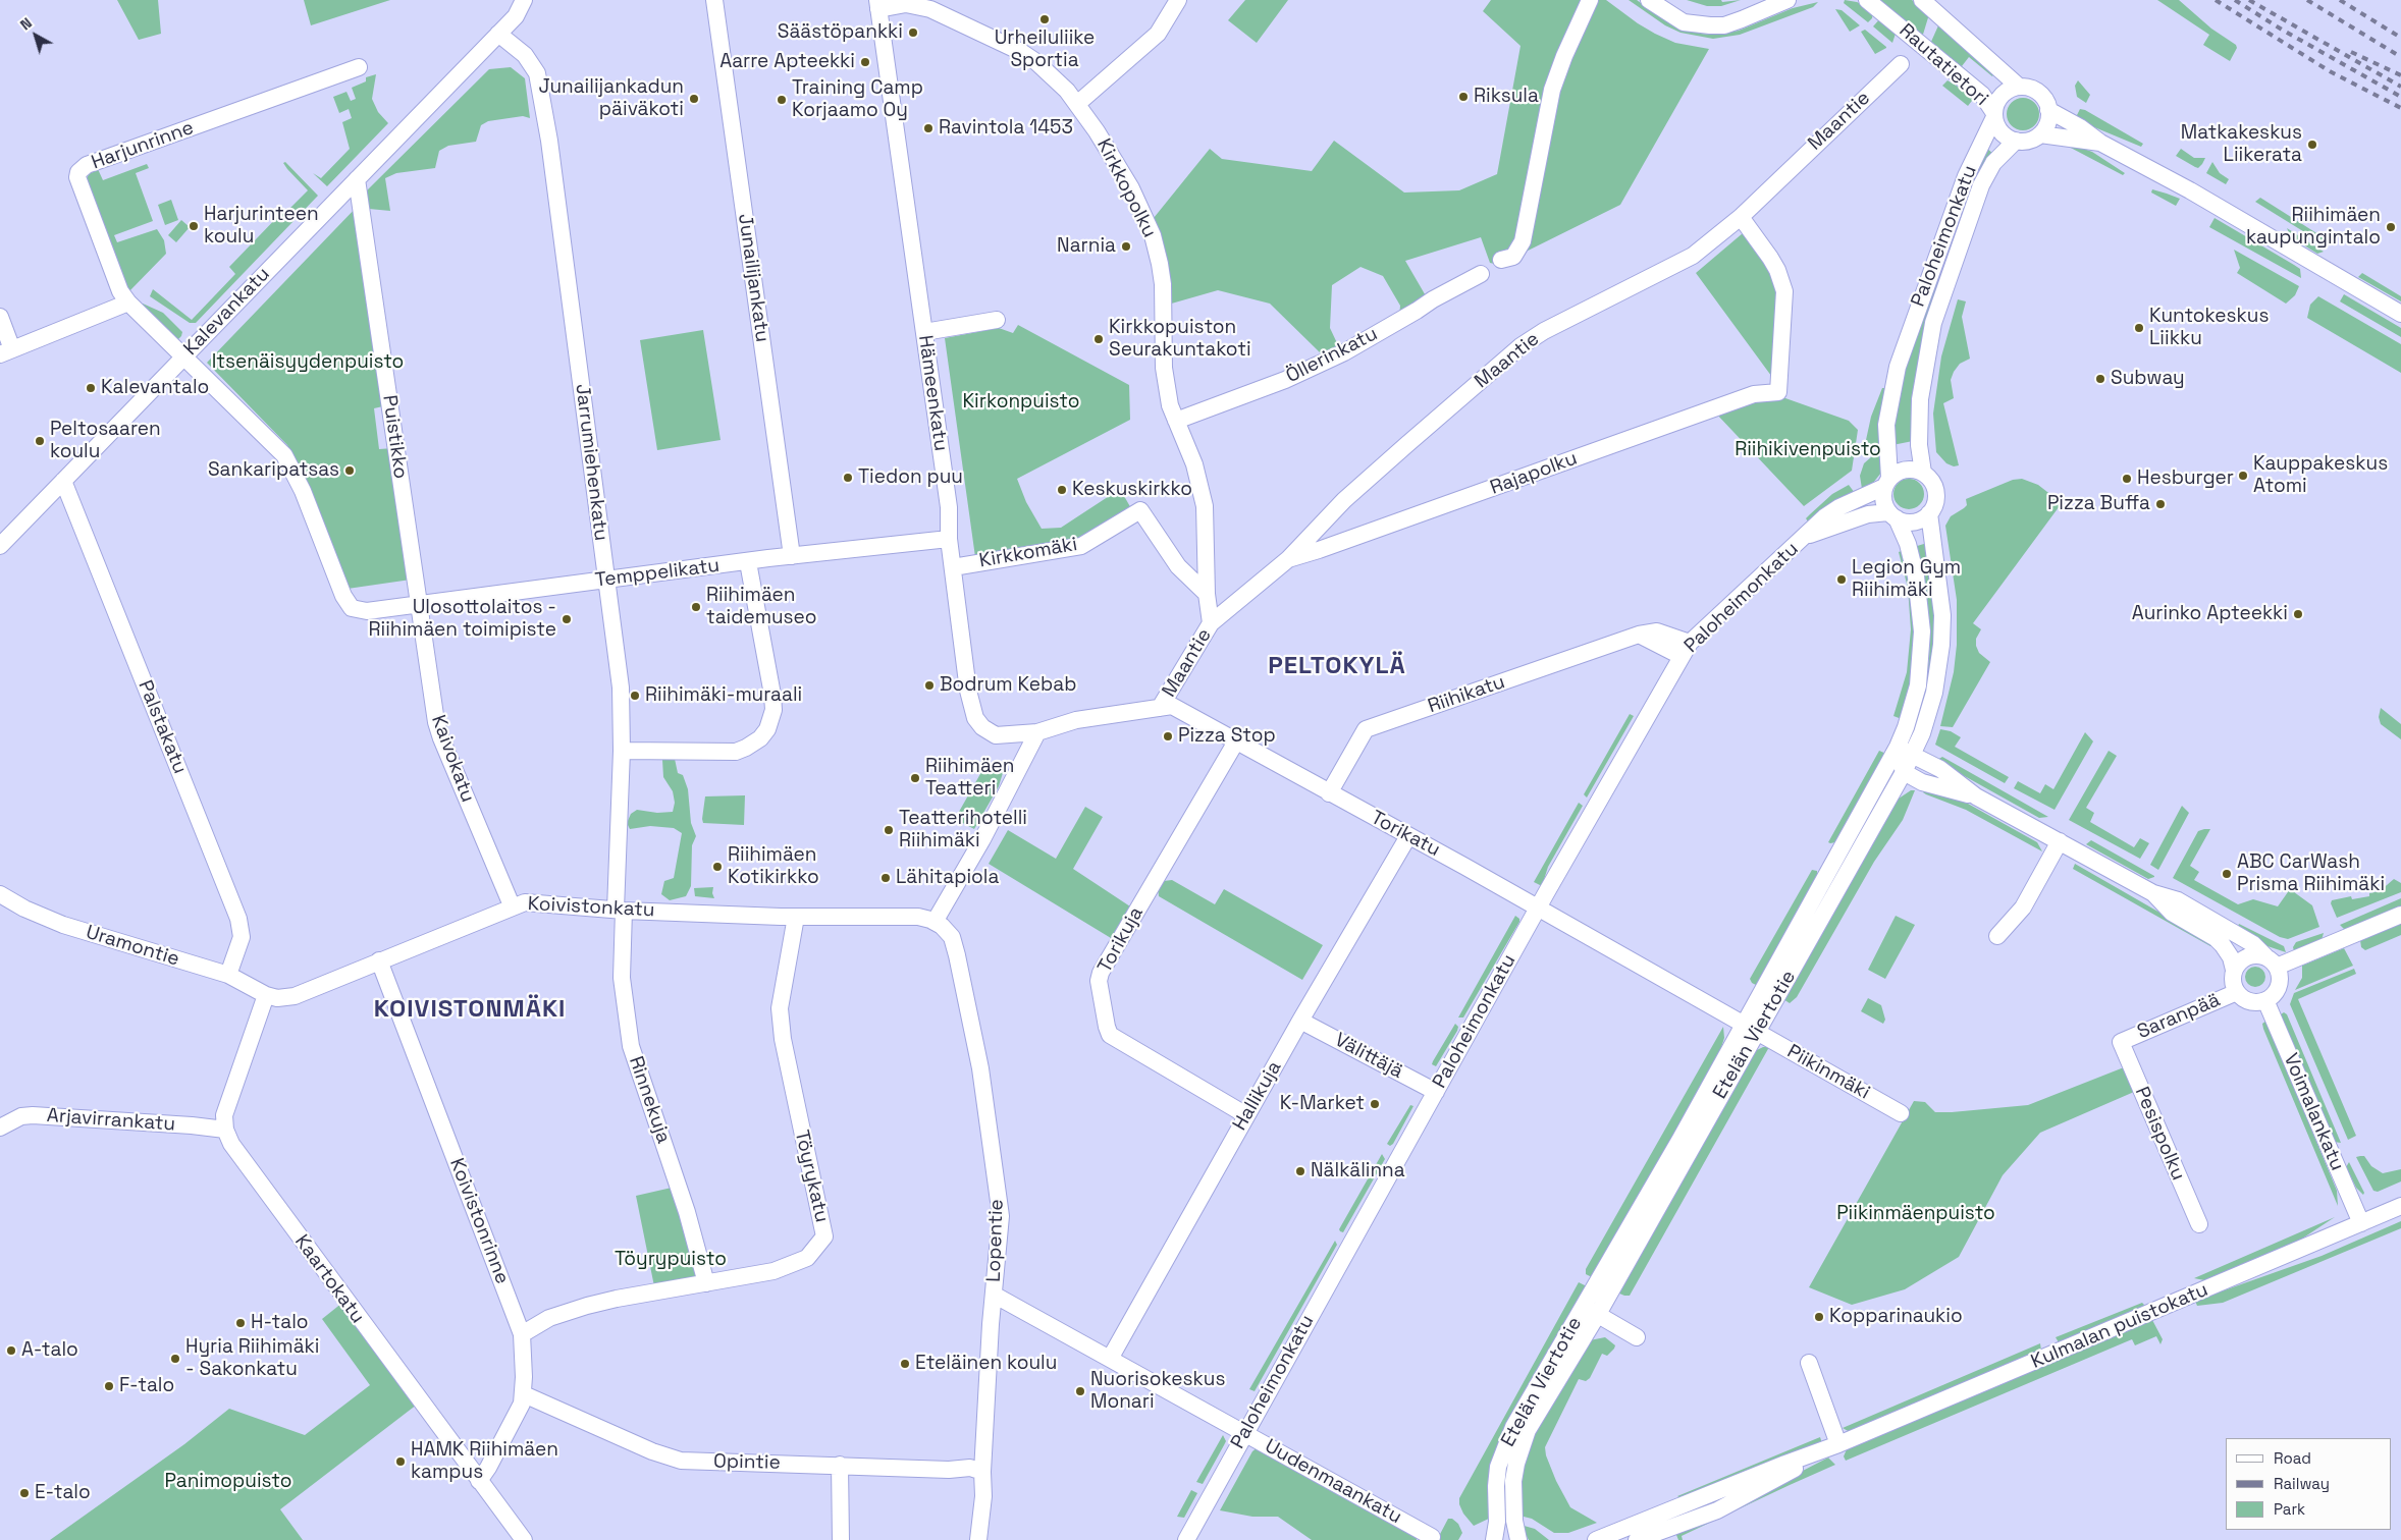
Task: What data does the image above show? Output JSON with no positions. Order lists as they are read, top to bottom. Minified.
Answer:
{"streets":{"street":["Rautatietori","Maantie","Harjunrinne","Kirkkopolku","Paloheimonkatu","Junailijankatu","Kalevankatu","Öllerinkatu","Hämeenkatu","Puistikko","Jarrumiehenkatu","Rajapolku","Kirkkomäki","Temppelikatu","Riihikatu","Palstakatu","Kaivokatu","Torikatu","Koivistonkatu","Torikuja","Uramontie","Saranpää","Etelän Viertotie","Välittäjä","Piikinmäki","Hallikuja","Rinnekuja","Voimalankatu","Arjavirrankatu","Pesispolku","Töyrykatu","Koivistonrinne","Lopentie","Kaartokatu","Kulmalan puistokatu","Opintie","Uudenmaankatu"]},"crossings":[["Rautatietori","Paloheimonkatu"],["Maantie","Kirkkopolku"],["Maantie","Rajapolku"],["Maantie","Torikatu"],["Harjunrinne","Kalevankatu"],["Harjunrinne","Temppelikatu"],["Kirkkopolku","Öllerinkatu"],["Kirkkopolku","Hämeenkatu"],["Kirkkopolku","Kirkkomäki"],["Paloheimonkatu","Riihikatu"],["Paloheimonkatu","Torikatu"],["Paloheimonkatu","Etelän Viertotie"],["Paloheimonkatu","Välittäjä"],["Paloheimonkatu","Uudenmaankatu"],["Junailijankatu","Temppelikatu"],["Kalevankatu","Puistikko"],["Kalevankatu","Jarrumiehenkatu"],["Kalevankatu","Temppelikatu"],["Kalevankatu","Palstakatu"],["Hämeenkatu","Kirkkomäki"],["Hämeenkatu","Temppelikatu"],["Hämeenkatu","Torikatu"],["Puistikko","Temppelikatu"],["Puistikko","Kaivokatu"],["Jarrumiehenkatu","Temppelikatu"],["Jarrumiehenkatu","Koivistonkatu"],["Jarrumiehenkatu","Rinnekuja"],["Temppelikatu","Kaivokatu"],["Riihikatu","Torikatu"],["Palstakatu","Uramontie"],["Kaivokatu","Koivistonkatu"],["Torikatu","Torikuja"],["Torikatu","Etelän Viertotie"],["Torikatu","Piikinmäki"],["Torikatu","Hallikuja"],["Koivistonkatu","Uramontie"],["Koivistonkatu","Rinnekuja"],["Koivistonkatu","Töyrykatu"],["Koivistonkatu","Koivistonrinne"],["Koivistonkatu","Lopentie"],["Torikuja","Hallikuja"],["Saranpää","Voimalankatu"],["Saranpää","Pesispolku"],["Etelän Viertotie","Piikinmäki"],["Välittäjä","Hallikuja"],["Hallikuja","Uudenmaankatu"],["Rinnekuja","Töyrykatu"],["Voimalankatu","Kulmalan puistokatu"],["Arjavirrankatu","Kaartokatu"],["Töyrykatu","Koivistonrinne"],["Koivistonrinne","Kaartokatu"],["Koivistonrinne","Opintie"],["Lopentie","Opintie"],["Lopentie","Uudenmaankatu"]],"districts":["PELTOKYLÄ","KOIVISTONMÄKI"],"parks":["Itsenäisyydenpuisto","Kirkonpuisto","Riihikivenpuisto","Piikinmäenpuisto","Töyrypuisto","Panimopuisto"],"places":["Urheiluliike Sportia","Säästöpankki","Aarre Apteekki","Riksula","Junailijankadun päiväkoti","Training Camp Korjaamo Oy","Ravintola 1453","Matkakeskus Liikerata","Harjurinteen koulu","Riihimäen kaupungintalo","Narnia","Kuntokeskus Liikku","Kirkkopuiston Seurakuntakoti","Subway","Kalevantalo","Peltosaaren koulu","Sankaripatsas","Kauppakeskus Atomi","Tiedon puu","Hesburger","Keskuskirkko","Pizza Buffa","Legion Gym Riihimäki","Riihimäen taidemuseo","Aurinko Apteekki","Ulosottolaitos - Riihimäen toimipiste","Bodrum Kebab","Riihimäki-muraali","Pizza Stop","Riihimäen Teatteri","Teatterihotelli Riihimäki","Riihimäen Kotikirkko","ABC CarWash Prisma Riihimäki","Lähitapiola","K-Market","Nälkälinna","Kopparinaukio","H-talo","A-talo","Hyria Riihimäki - Sakonkatu","Eteläinen koulu","F-talo","Nuorisokeskus Monari","HAMK Riihimäen kampus","E-talo"],"legend":["Road","Railway","Park"],"north":"top left"}
